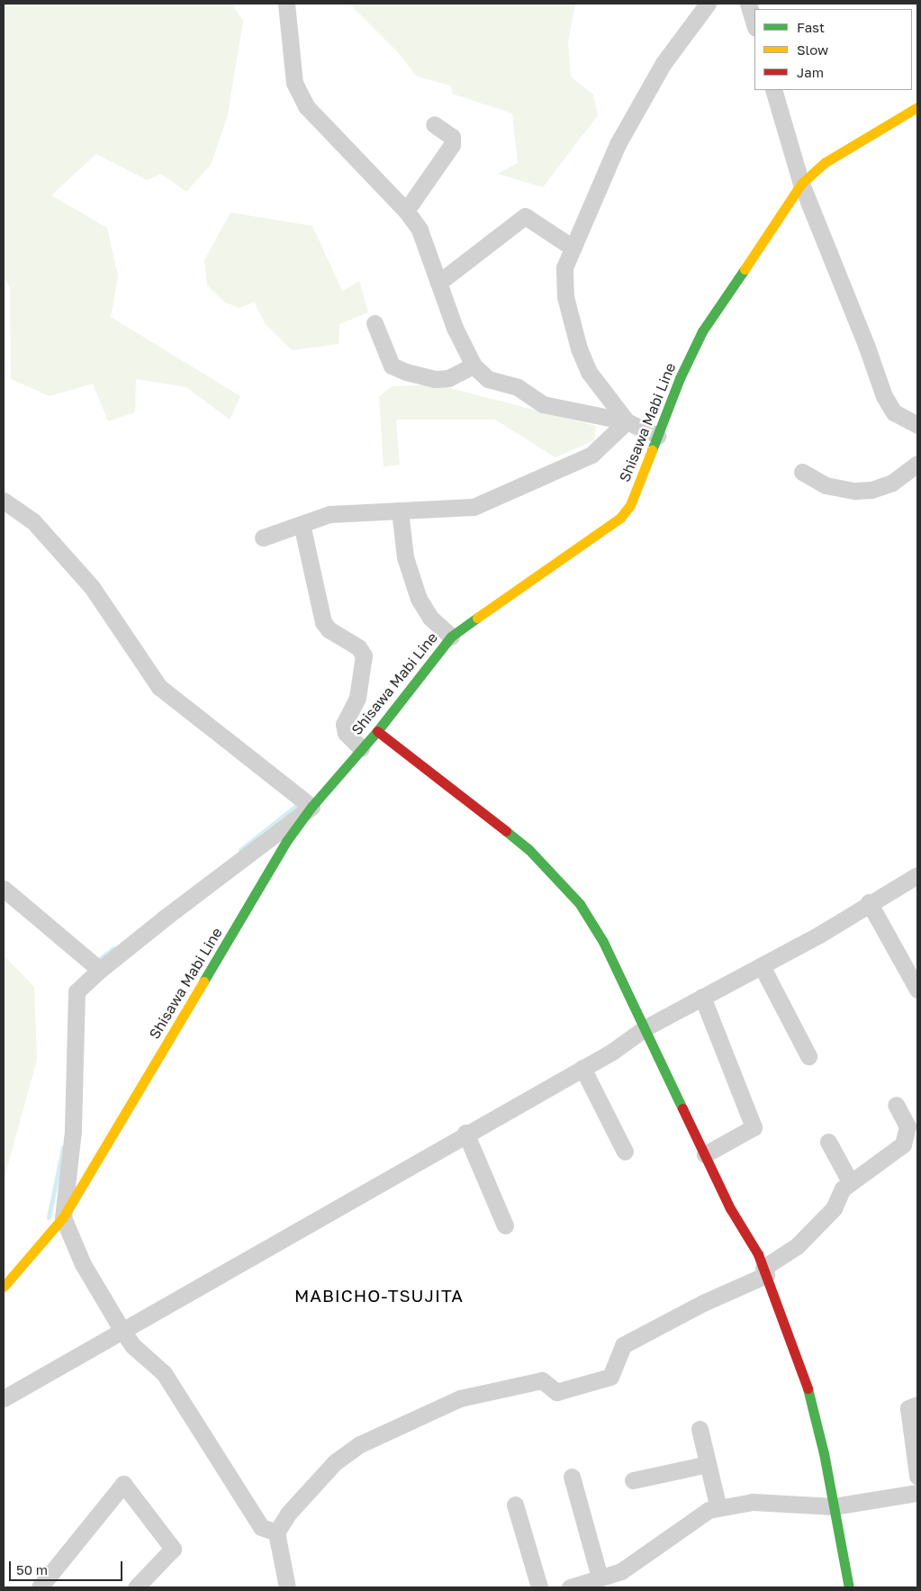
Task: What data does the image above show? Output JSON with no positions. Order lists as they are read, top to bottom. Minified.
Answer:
{"streets":{"main road":["Shisawa Mabi Line"]},"districts":["MABICHO-TSUJITA"],"legend":["Fast","Slow","Jam"],"scale_bar":"50 m"}
